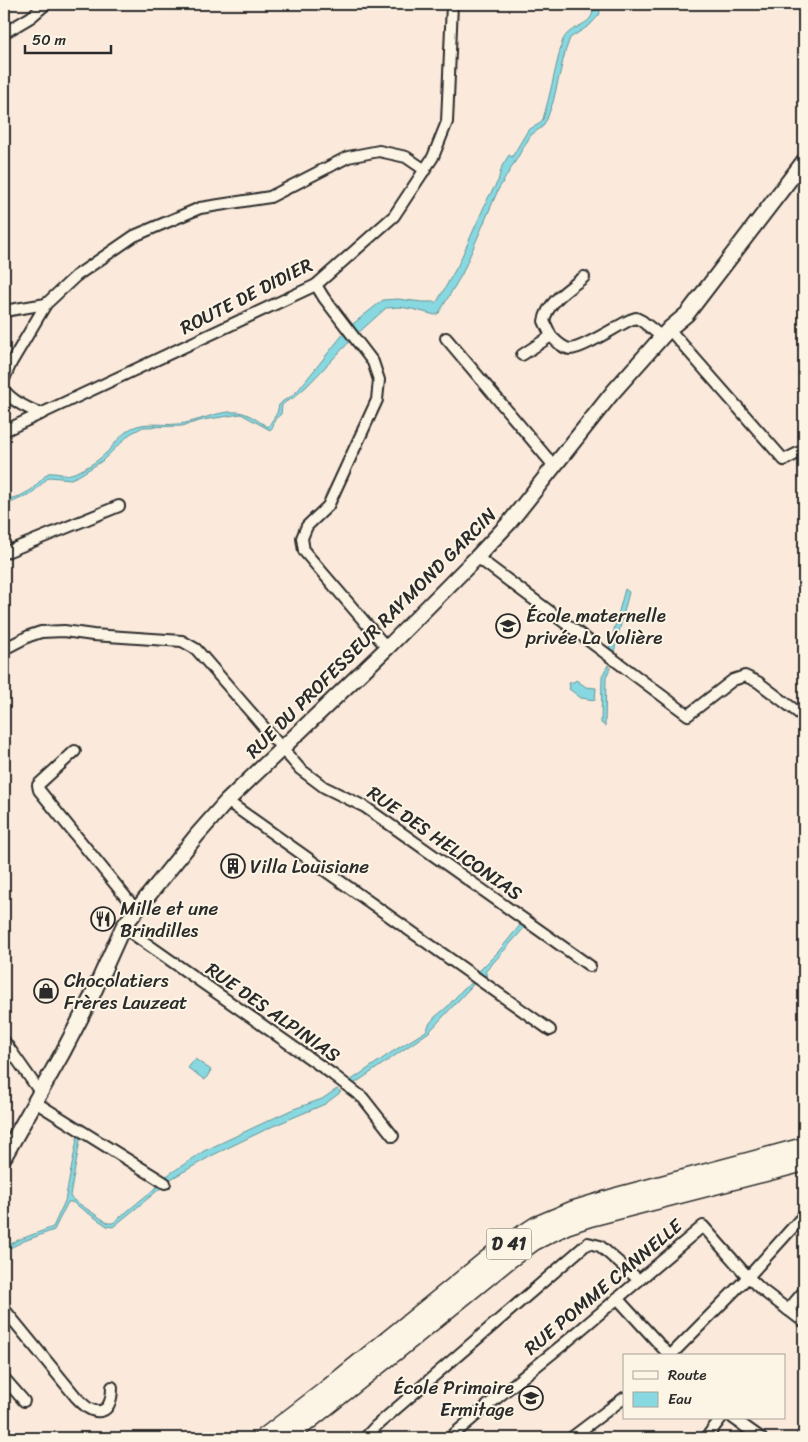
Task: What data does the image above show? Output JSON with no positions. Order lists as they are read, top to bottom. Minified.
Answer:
{"streets":{"highway":["D 41"],"street":["ROUTE DE DIDIER","RUE DU PROFESSEUR RAYMOND GARCIN","RUE DES HELICONIAS","RUE DES ALPINIAS","RUE POMME CANNELLE"]},"crossings":[["RUE DU PROFESSEUR RAYMOND GARCIN","RUE DES HELICONIAS"],["RUE DU PROFESSEUR RAYMOND GARCIN","RUE DES ALPINIAS"]],"places":{"school or university":["École maternelle privée La Volière","École Primaire Ermitage"],"building":["Villa Louisiane"],"restaurant":["Mille et une Brindilles"],"shop":["Chocolatiers Frères Lauzeat"]},"legend":["Route","Eau"],"scale_bar":"50 m"}
